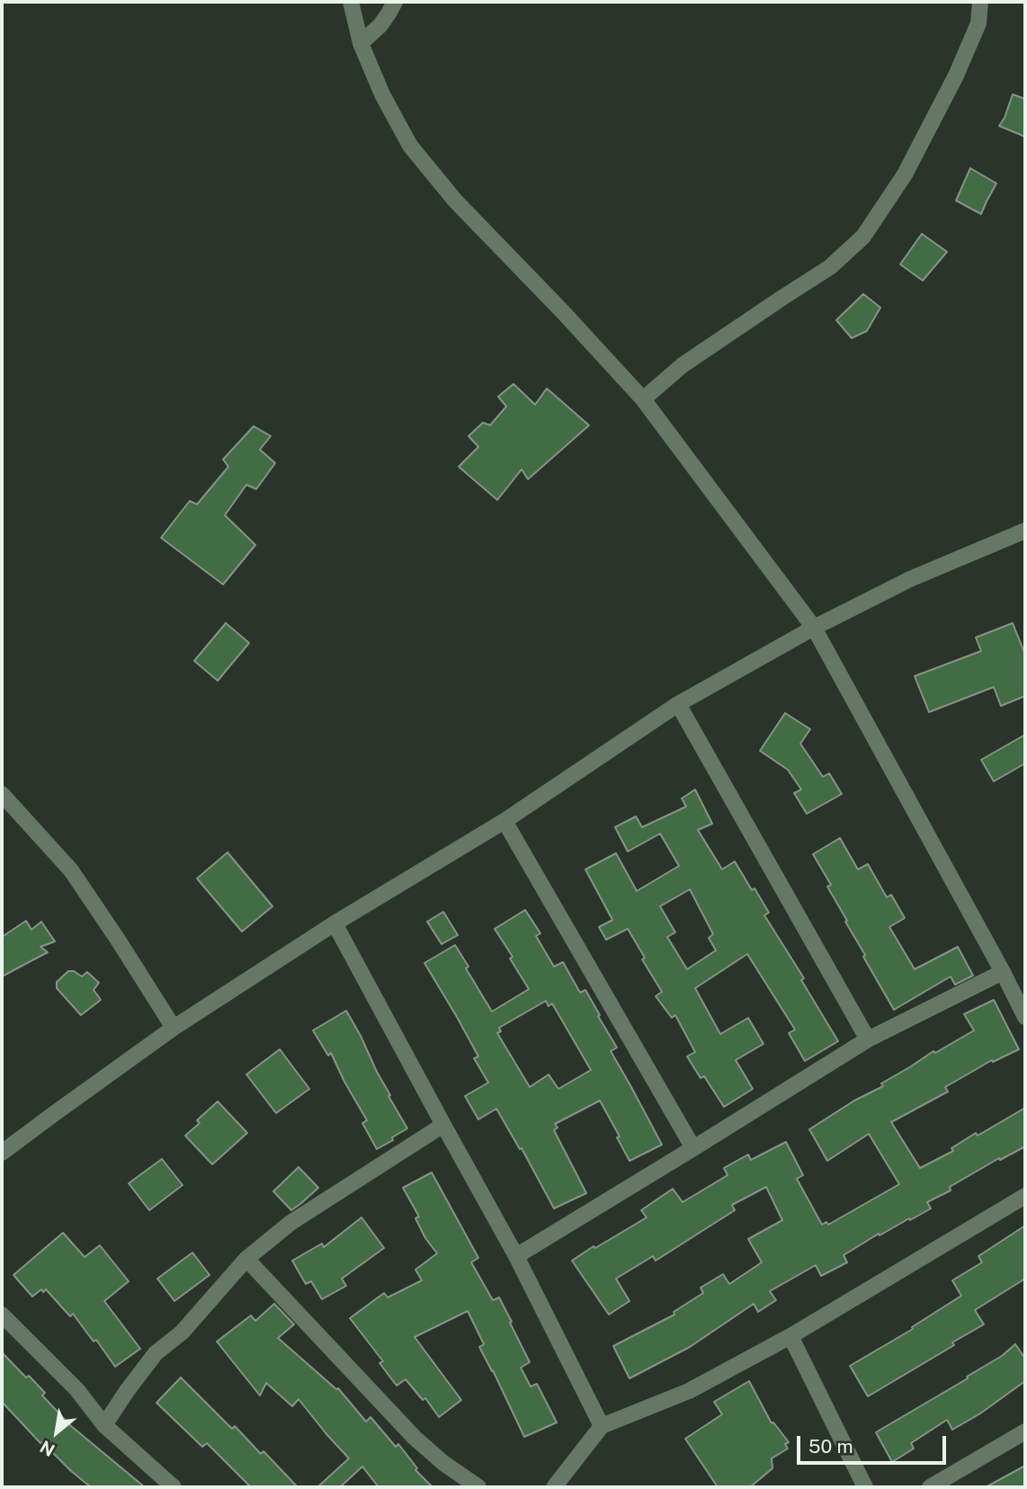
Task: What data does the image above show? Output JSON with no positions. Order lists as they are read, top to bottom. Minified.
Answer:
{"scale_bar":"50 m","north":"bottom left"}
